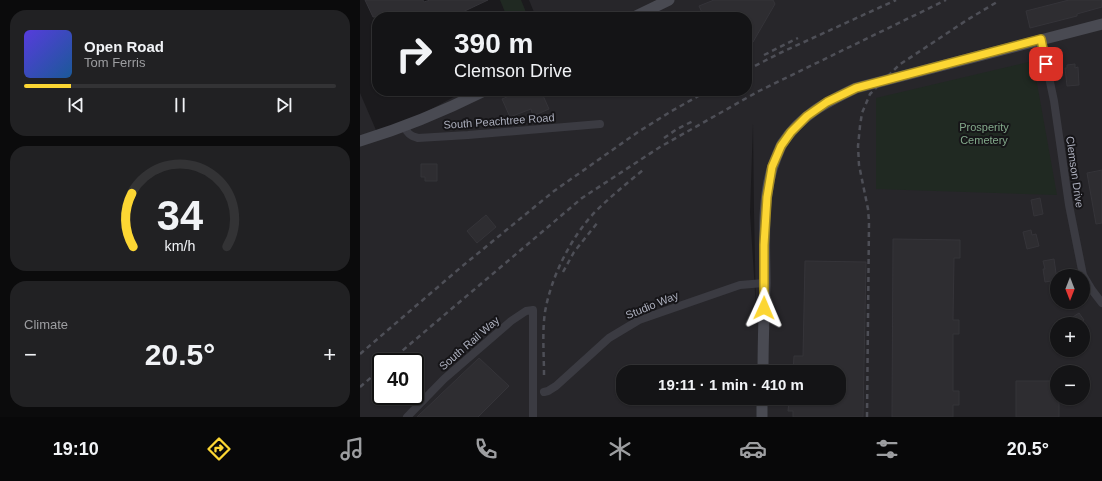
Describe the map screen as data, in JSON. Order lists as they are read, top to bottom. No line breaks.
{"streets":{"street":["South Peachtree Road","Clemson Drive","Studio Way","South Rail Way"]},"parks":["Prosperity Cemetery"],"north":"bottom","page":{"turn":["390 m","Clemson Drive"],"song":["Open Road","Tom Ferris"],"map_buttons":["+","−"],"tile":"Climate","heat":["−","20.5°","+"],"limit":"40","trip":"19:11 · 1 min · 410 m","tabs":["19:10","20.5°"],"gauge":["34","km/h"]}}
